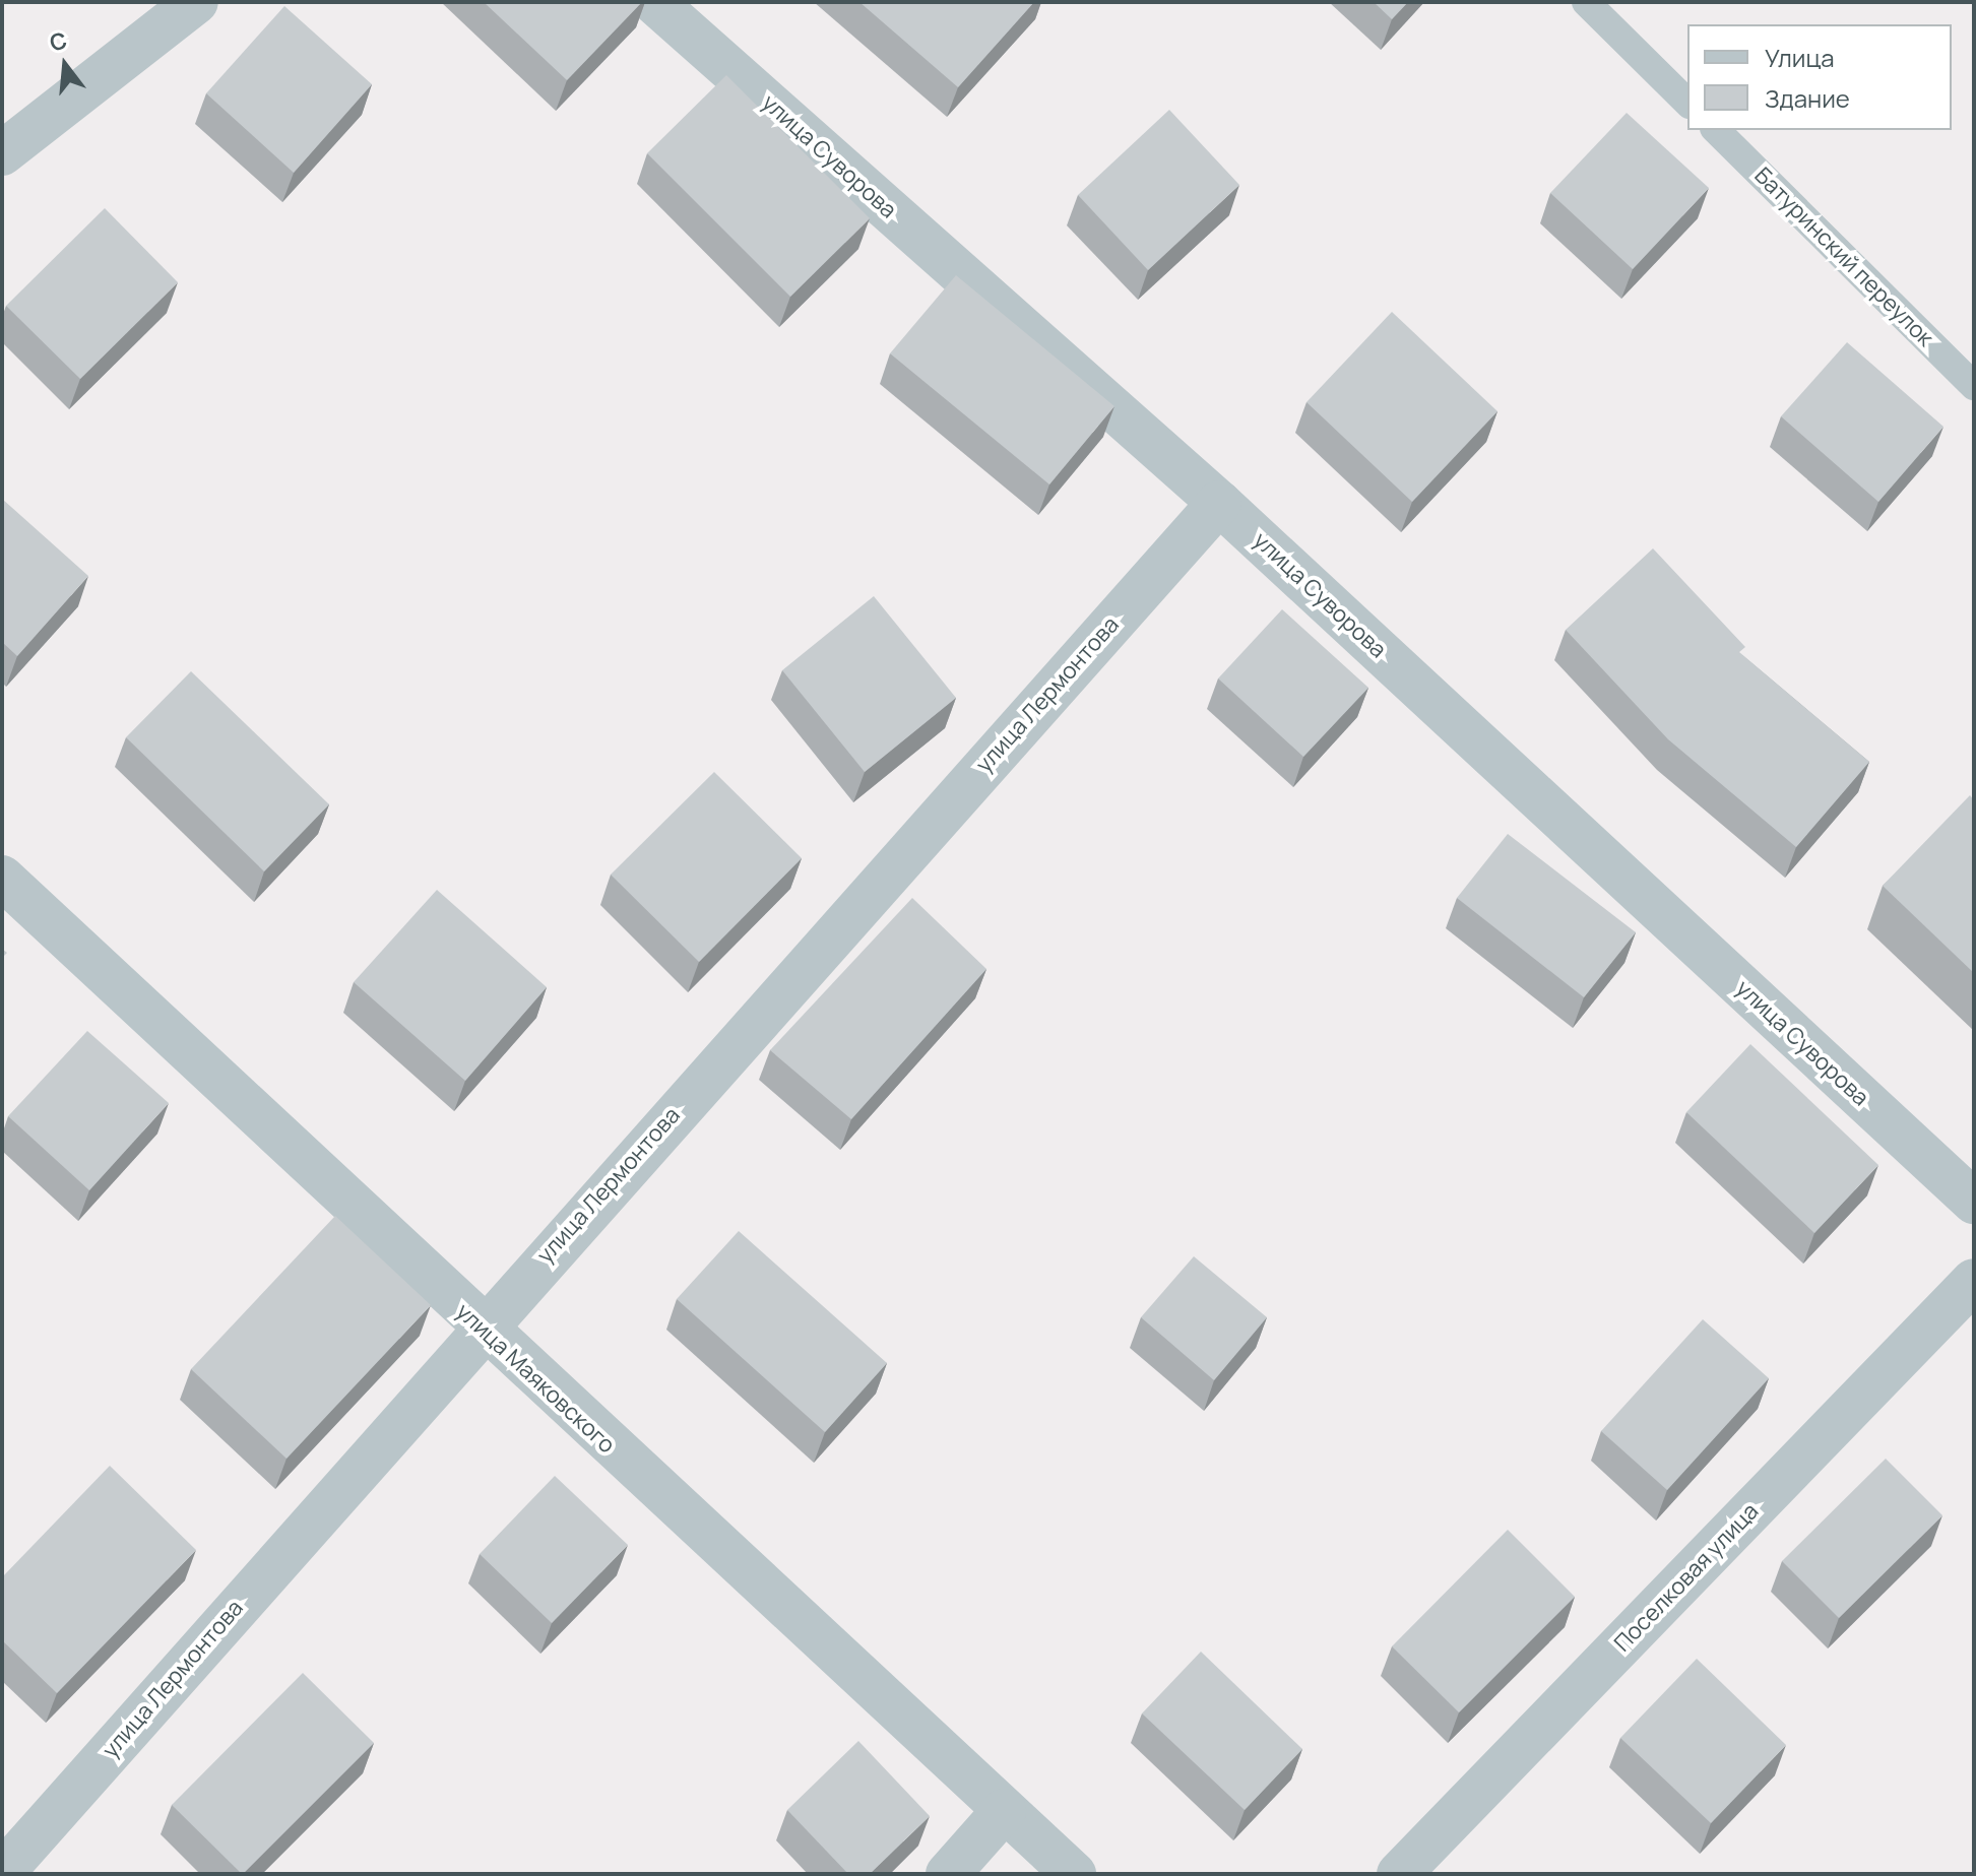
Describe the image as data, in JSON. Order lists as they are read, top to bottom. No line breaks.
{"streets":{"street":["улица Суворова","улица Лермонтова","улица Маяковского","Поселковая улица"],"lane":["Батуринский переулок"]},"crossings":[["улица Суворова","улица Лермонтова"],["улица Лермонтова","улица Маяковского"]],"legend":["Улица","Здание"],"north":"top"}
